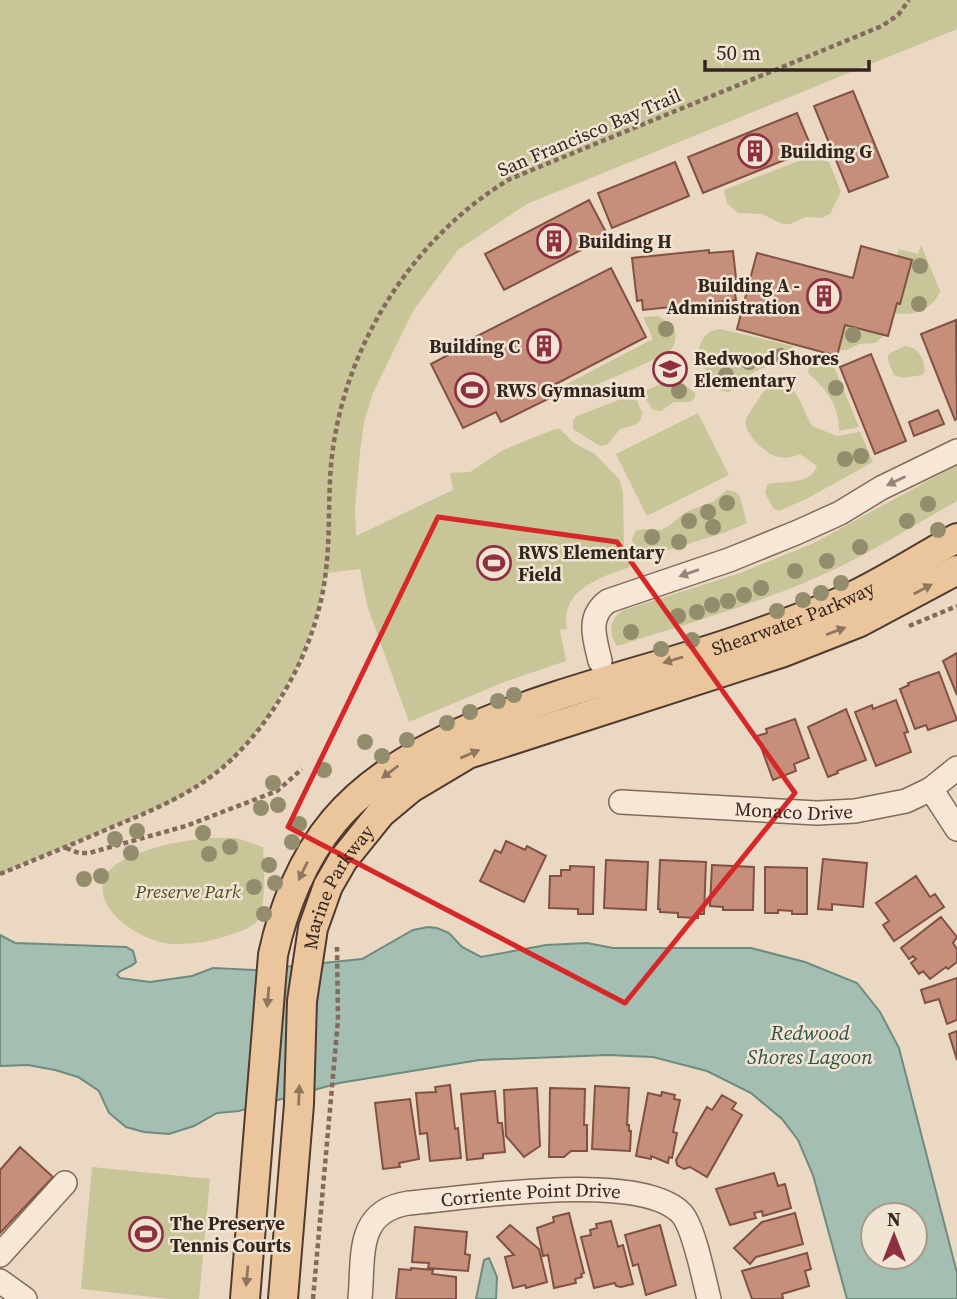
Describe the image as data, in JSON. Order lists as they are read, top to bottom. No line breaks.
{"streets":{"main road":["Shearwater Parkway","Marine Parkway"],"street":["Monaco Drive","Corriente Point Drive"],"path":["San Francisco Bay Trail"]},"crossings":[["Shearwater Parkway","Marine Parkway"]],"water":["Redwood Shores Lagoon"],"parks":["Preserve Park"],"places":{"building":["Building G","Building H","Building A - Administration","Building C"],"school or university":["Redwood Shores Elementary"],"sports":["RWS Gymnasium","RWS Elementary Field","The Preserve Tennis Courts"]},"scale_bar":"50 m","north":"top"}
